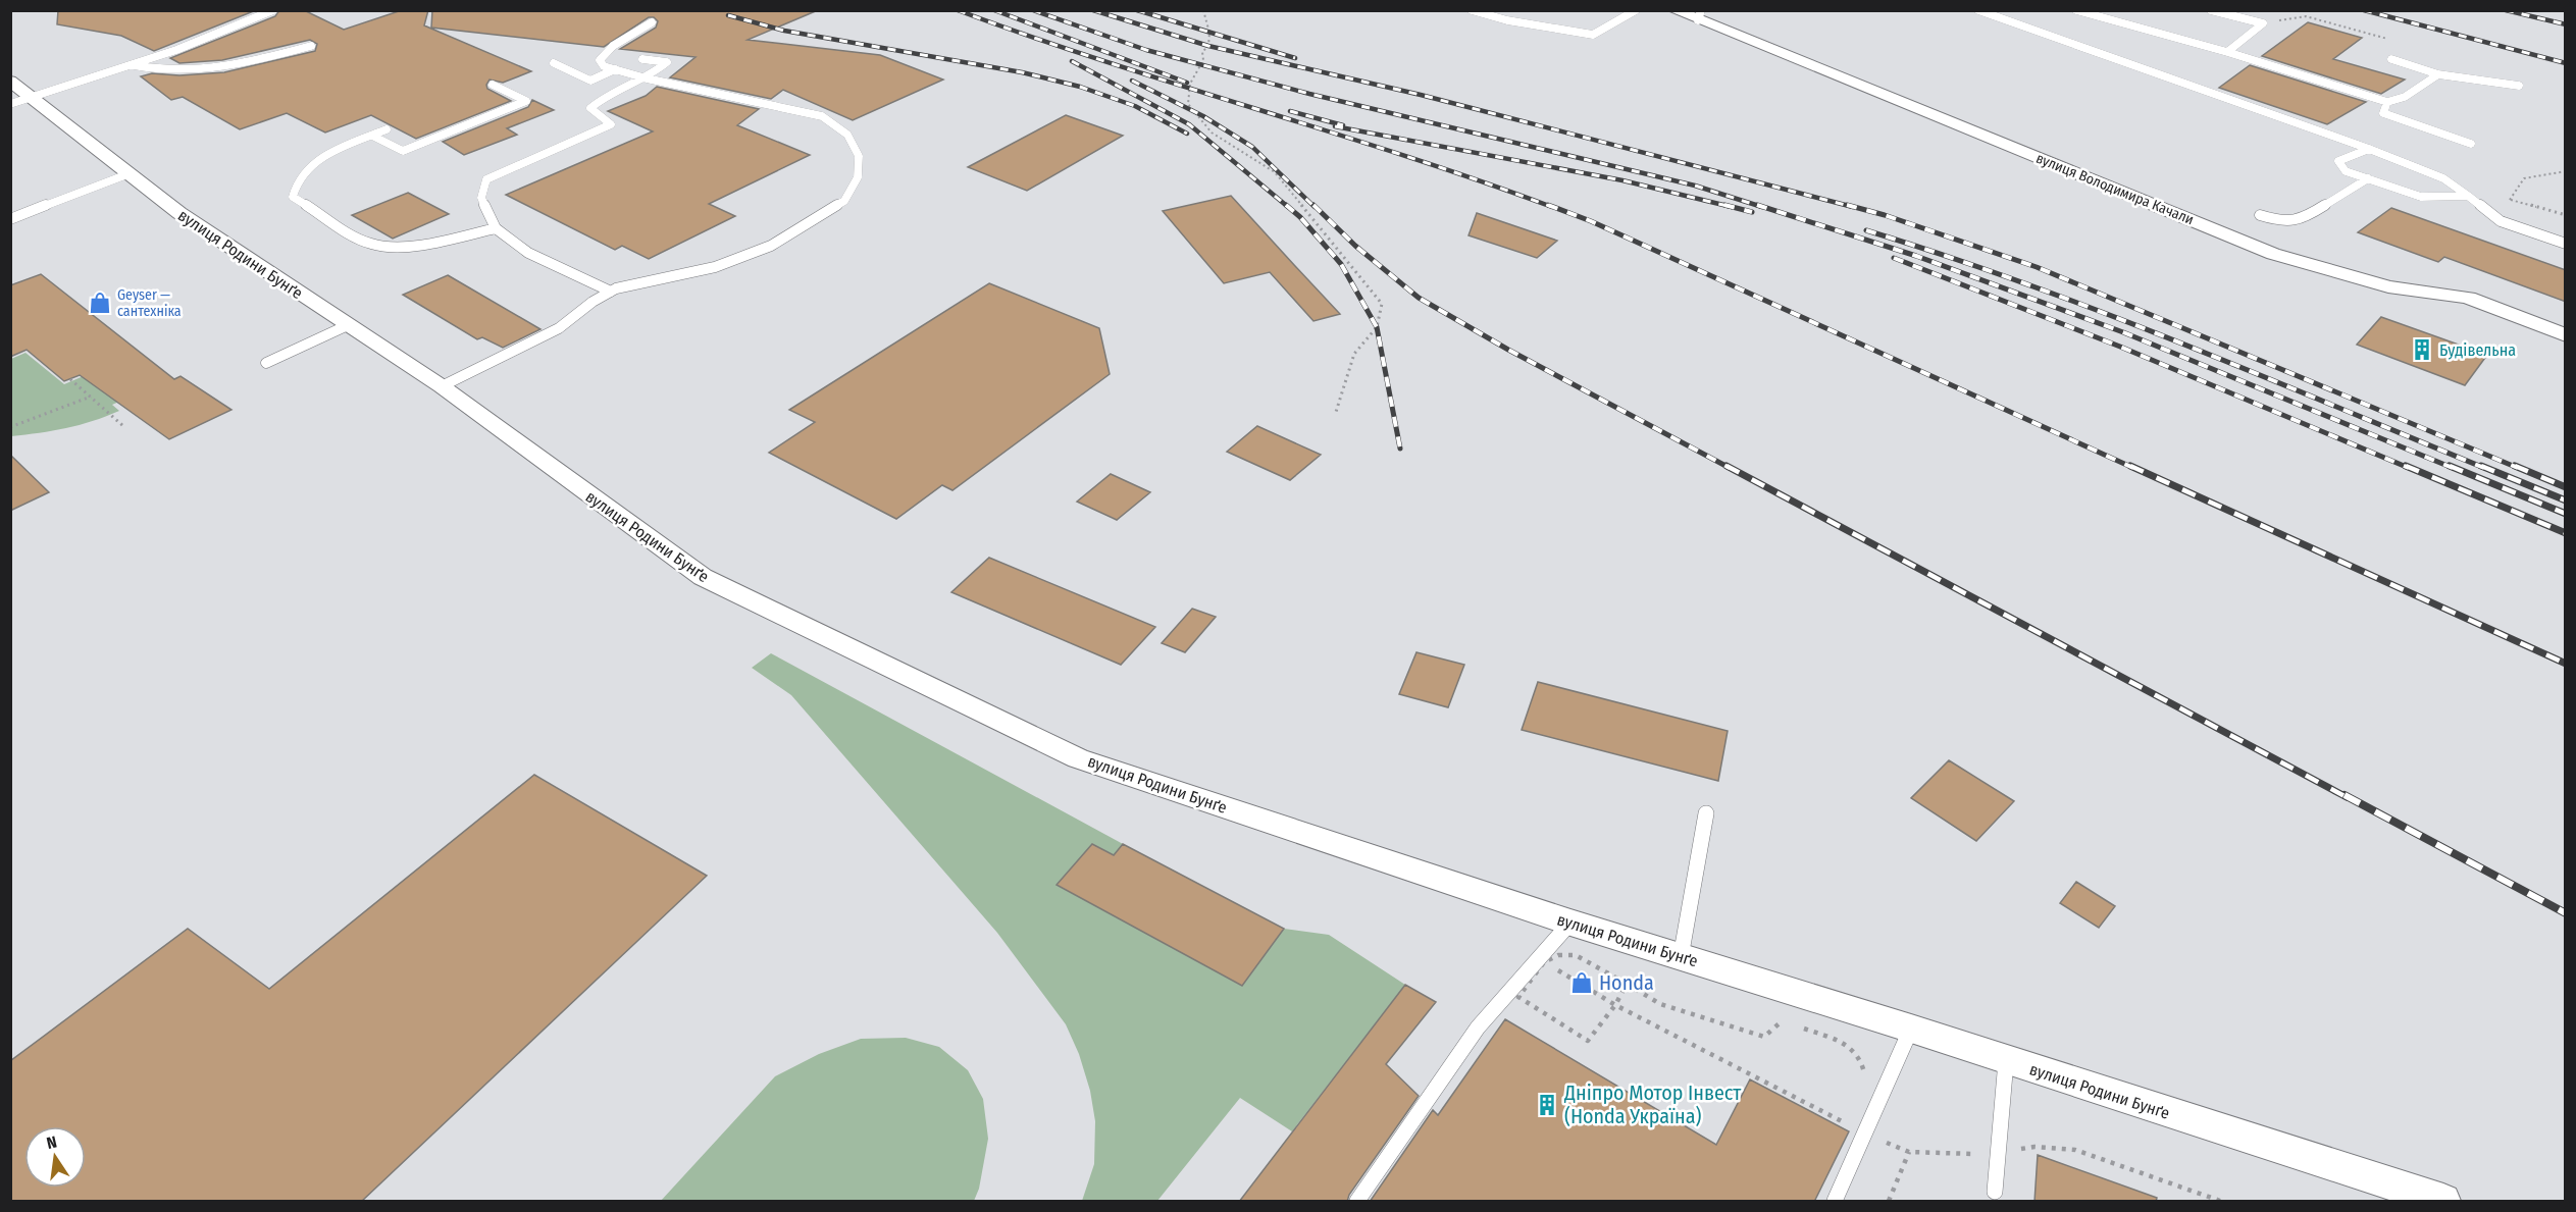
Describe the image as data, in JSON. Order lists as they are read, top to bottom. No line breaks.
{"streets":{"street":["вулиця Володимира Качали","вулиця Родини Бунґе"]},"places":{"shop":["Geyser — сантехніка","Honda"],"building":["Будівельна","Дніпро Мотор Інвест (Honda Україна)"]},"north":"top"}
